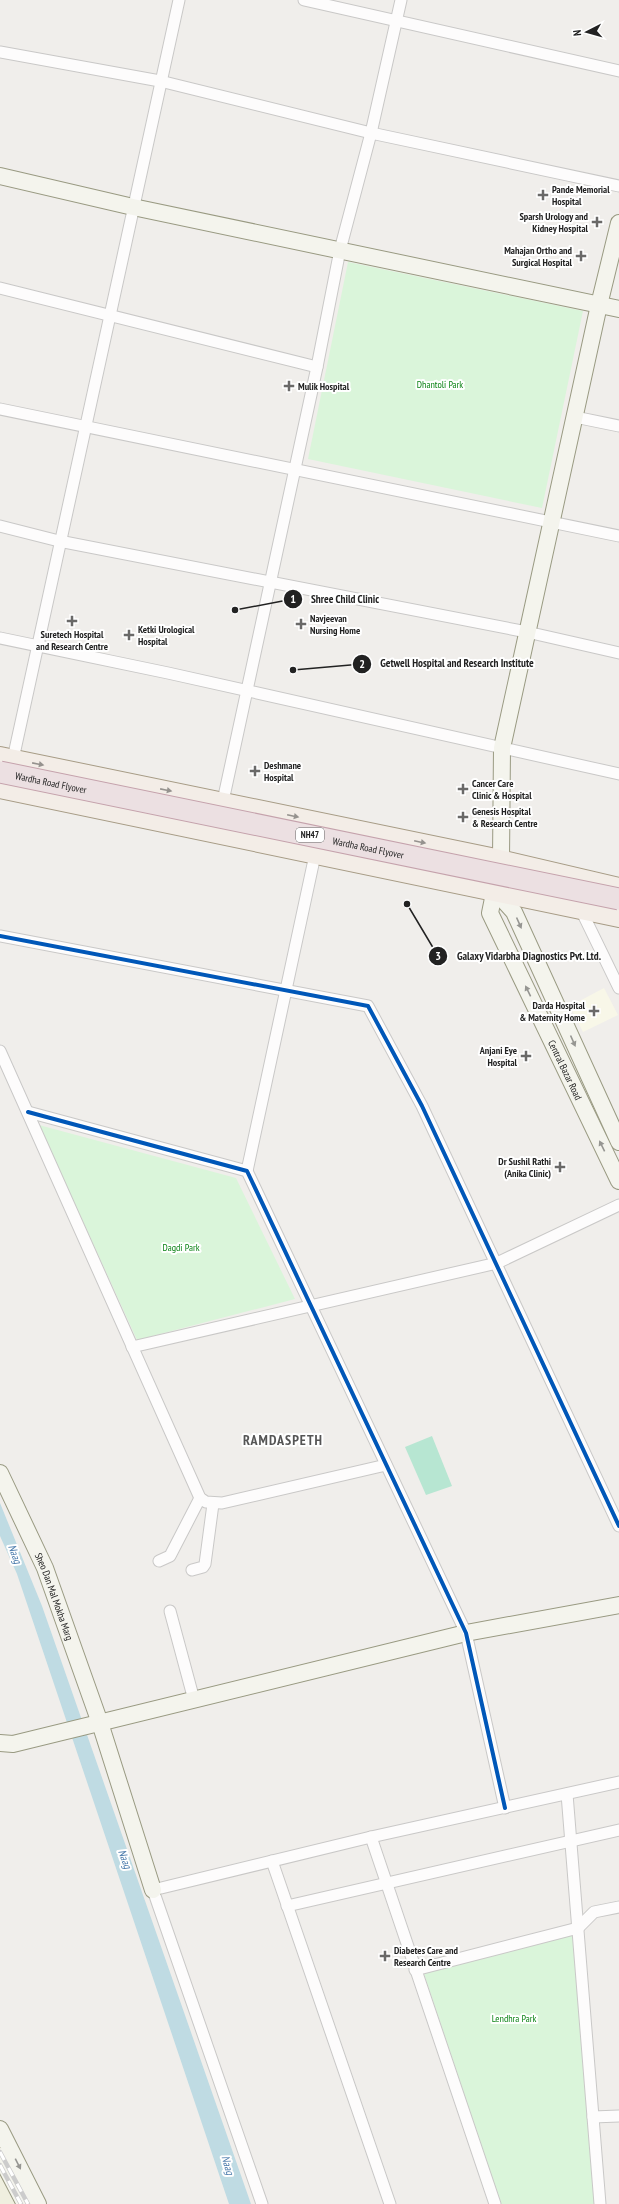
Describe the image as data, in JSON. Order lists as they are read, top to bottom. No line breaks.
{"streets":{"highway":["Wardha Road Flyover","NH47"],"street":["Central Bazar Road","Sheo Dan Mal Mokha Marg"]},"districts":["RAMDASPETH"],"water":["Naag"],"parks":["Dhantoli Park","Dagdi Park","Lendhra Park"],"places":{"health":["Pande Memorial Hospital","Sparsh Urology and Kidney Hospital","Mahajan Ortho and Surgical Hospital","Mulik Hospital","Suretech Hospital and Research Centre","Navjeevan Nursing Home","Ketki Urological Hospital","Deshmane Hospital","Cancer Care Clinic & Hospital","Genesis Hospital & Research Centre","Darda Hospital & Maternity Home","Anjani Eye Hospital","Dr Sushil Rathi (Anika Clinic)","Diabetes Care and Research Centre"],"other":["Shree Child Clinic","Getwell Hospital and Research Institute","Galaxy Vidarbha Diagnostics Pvt. Ltd."]},"north":"left"}
